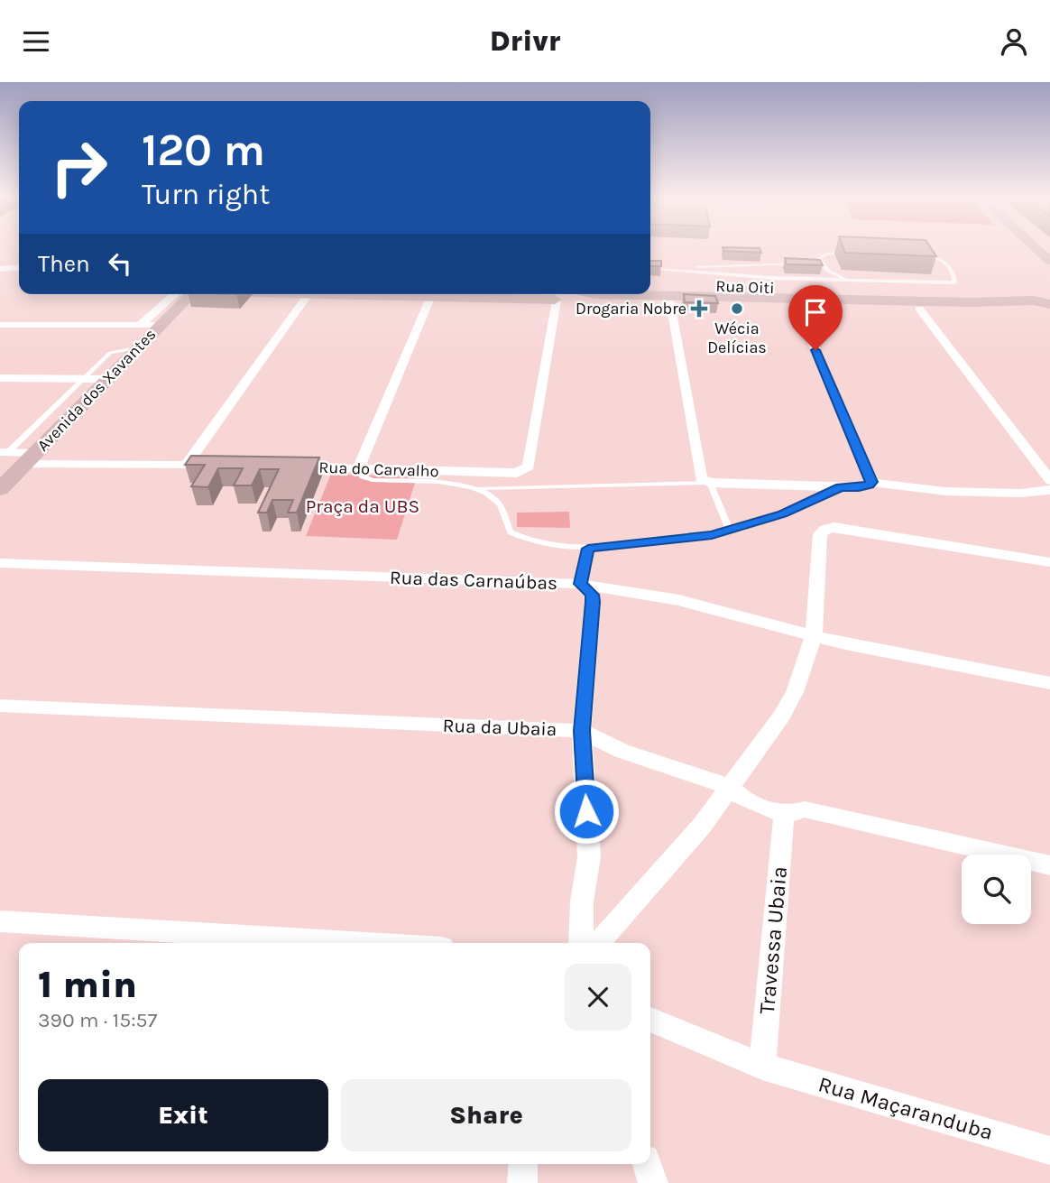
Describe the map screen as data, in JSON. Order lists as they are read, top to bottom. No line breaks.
{"streets":{"main road":["Rua Oiti","Avenida dos Xavantes"],"street":["Rua do Carvalho","Rua das Carnaúbas","Rua da Ubaia","Travessa Ubaia","Rua Maçaranduba"]},"crossings":[["Rua da Ubaia","Travessa Ubaia"],["Travessa Ubaia","Rua Maçaranduba"]],"parks":["Praça da UBS"],"places":{"health":["Drogaria Nobre"],"other":["Wécia Delícias"]},"page":{"header":"Drivr","turn":["120 m","Turn right"],"then":"Then","heading":["1 min","390 m · 15:57"],"buttons":["Exit","Share"]}}
